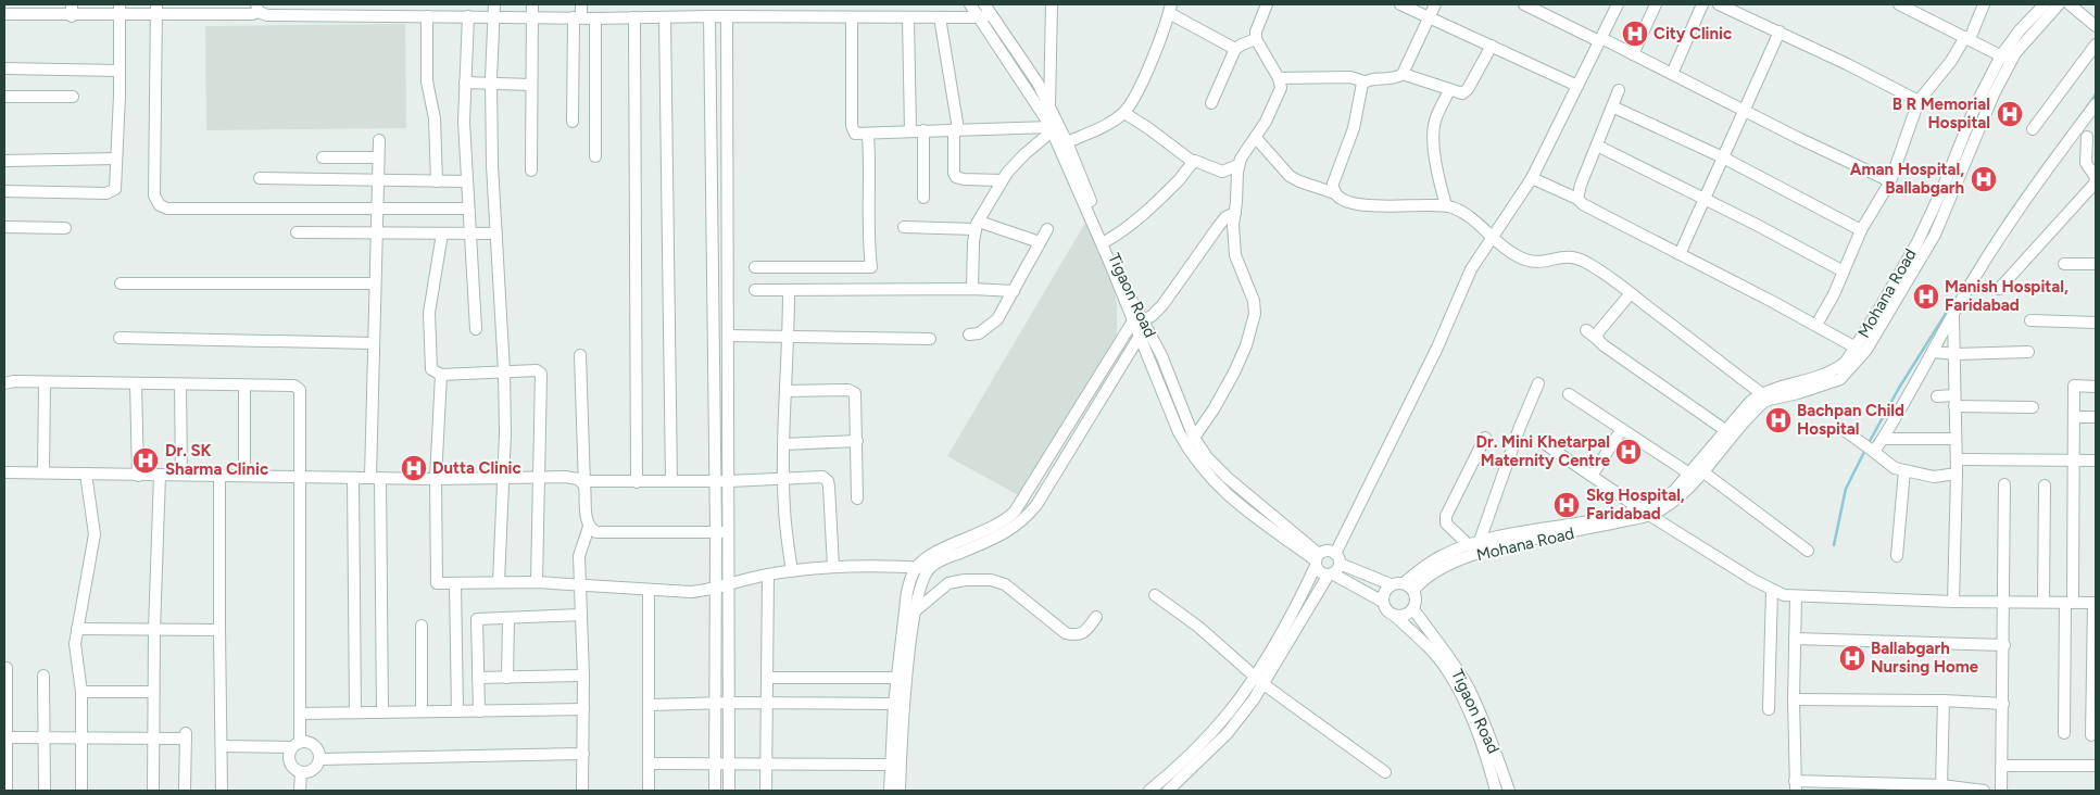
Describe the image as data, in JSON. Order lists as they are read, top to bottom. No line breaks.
{"streets":{"street":["Mohana Road","Tigaon Road"]},"crossings":[["Mohana Road","Tigaon Road"]],"places":{"hospital":["City Clinic","B R Memorial Hospital","Aman Hospital, Ballabgarh","Manish Hospital, Faridabad","Bachpan Child Hospital","Dr. Mini Khetarpal Maternity Centre","Dr. SK Sharma Clinic","Dutta Clinic","Skg Hospital, Faridabad","Ballabgarh Nursing Home"]}}
